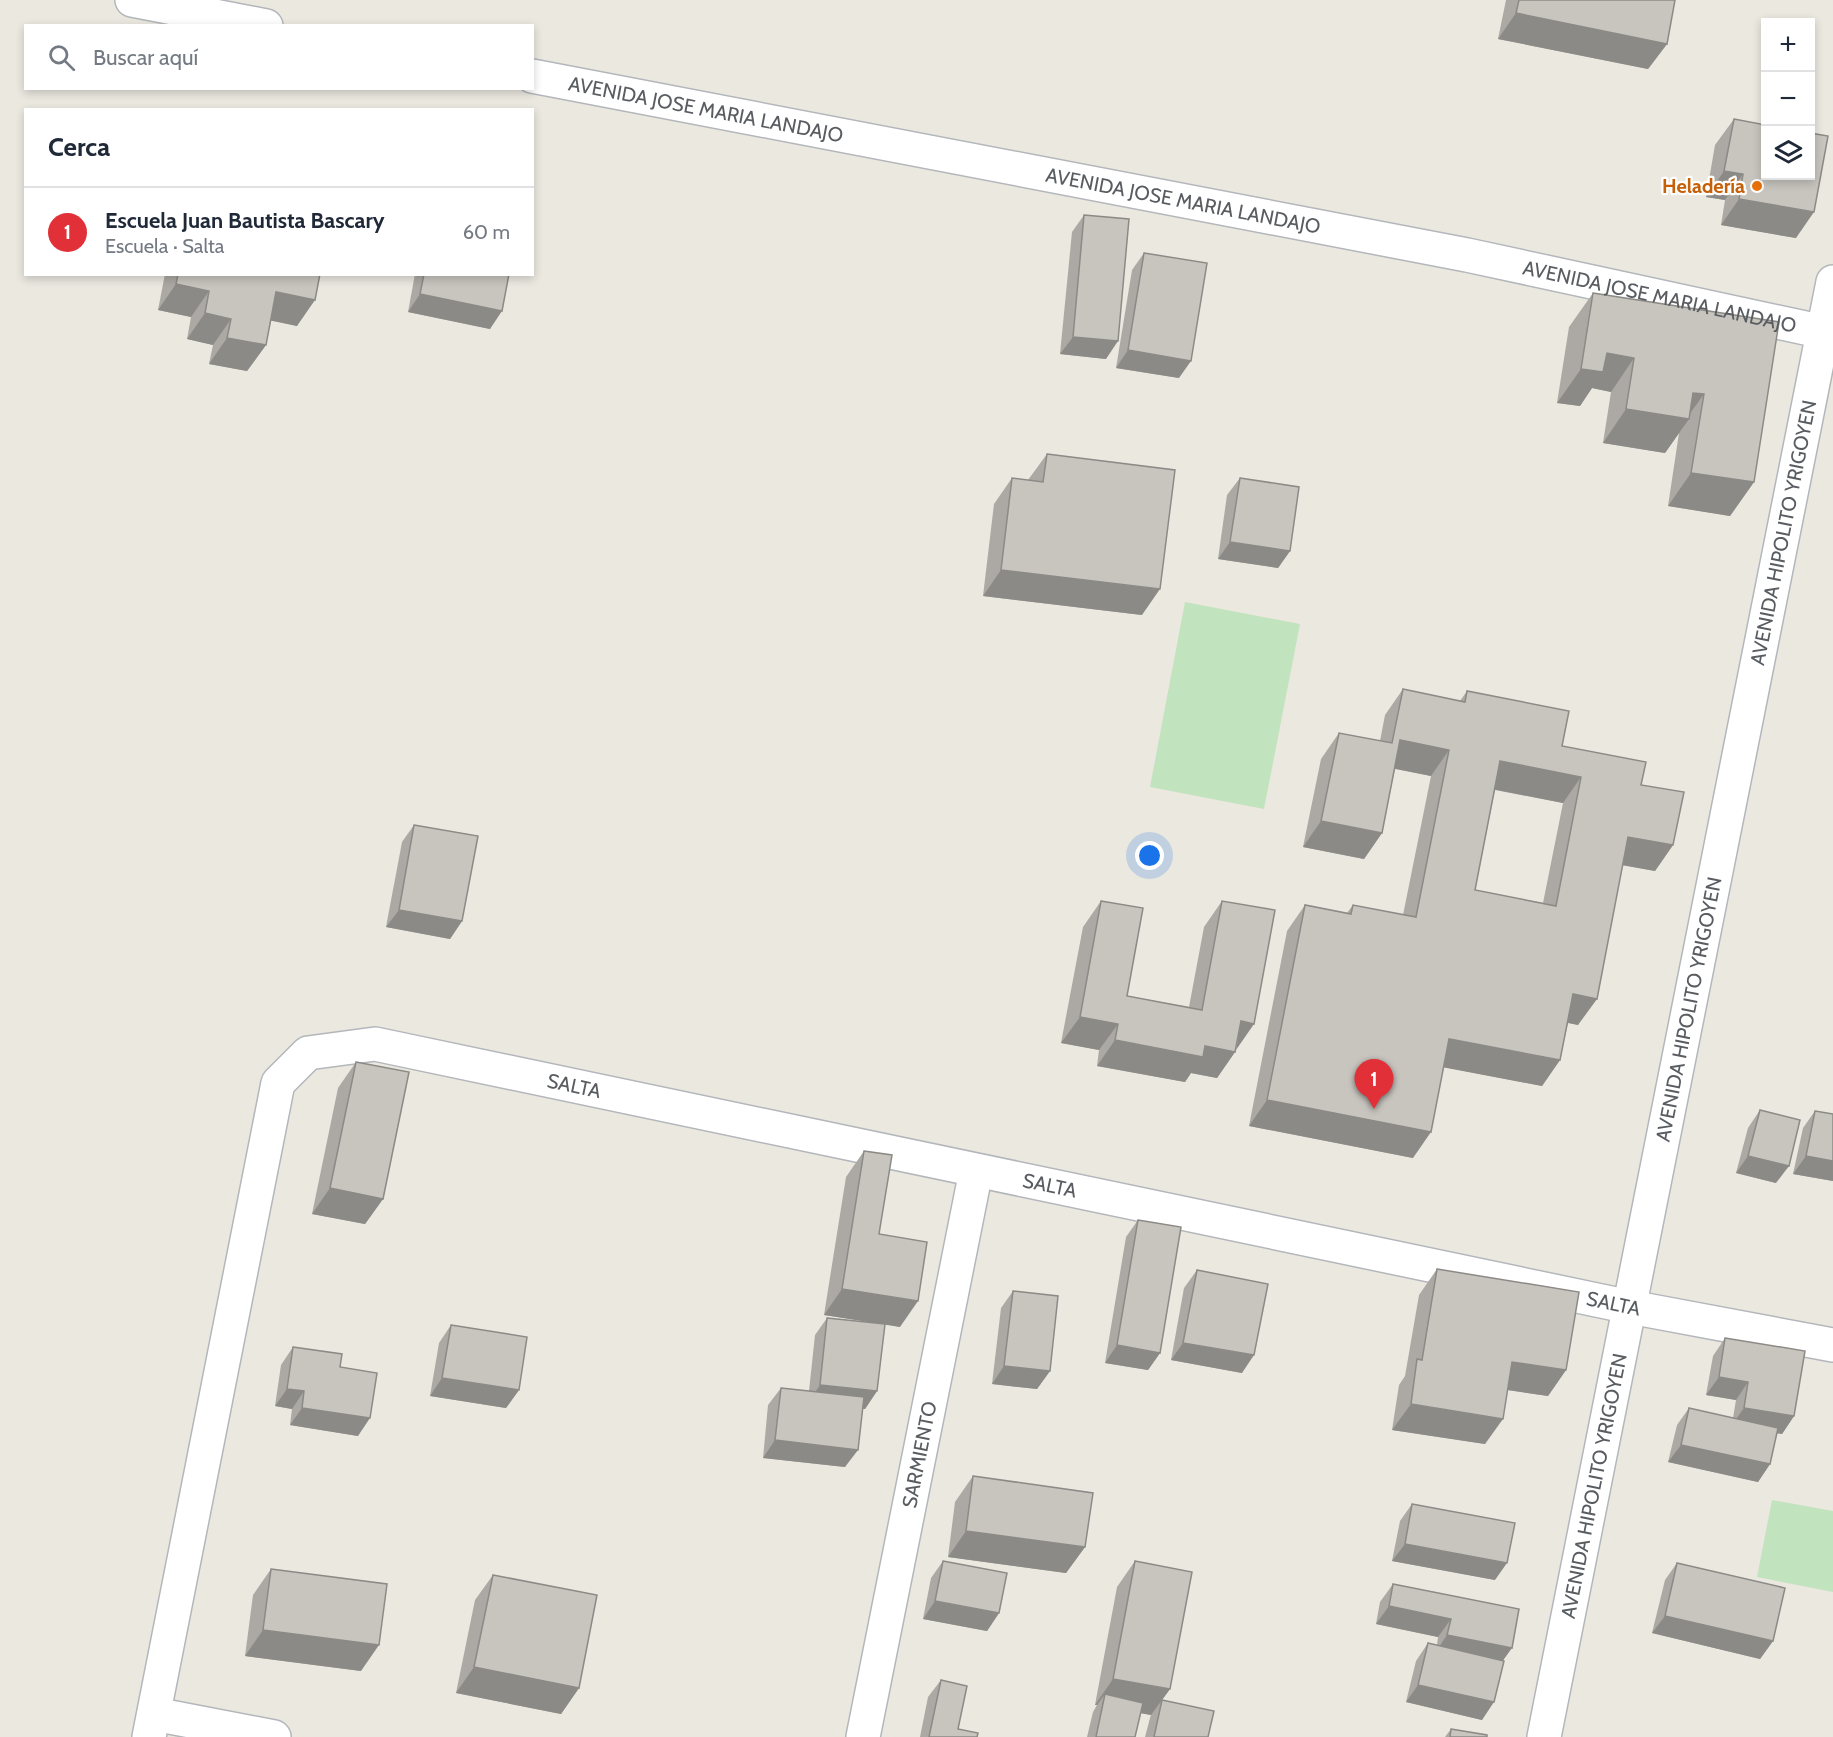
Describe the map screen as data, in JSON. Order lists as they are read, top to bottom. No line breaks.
{"streets":{"street":["AVENIDA JOSE MARIA LANDAJO","AVENIDA HIPOLITO YRIGOYEN","SALTA","SARMIENTO"]},"crossings":[["AVENIDA JOSE MARIA LANDAJO","AVENIDA HIPOLITO YRIGOYEN"],["AVENIDA HIPOLITO YRIGOYEN","SALTA"],["SALTA","SARMIENTO"]],"places":["Heladería"],"page":{"map_buttons":["+","−"],"search":"Buscar aquí","heading":"Cerca","list":[{"mark":"1","name":"Escuela Juan Bautista Bascary","note":"Escuela · Salta","value":"60 m"}],"pins":"1"}}
